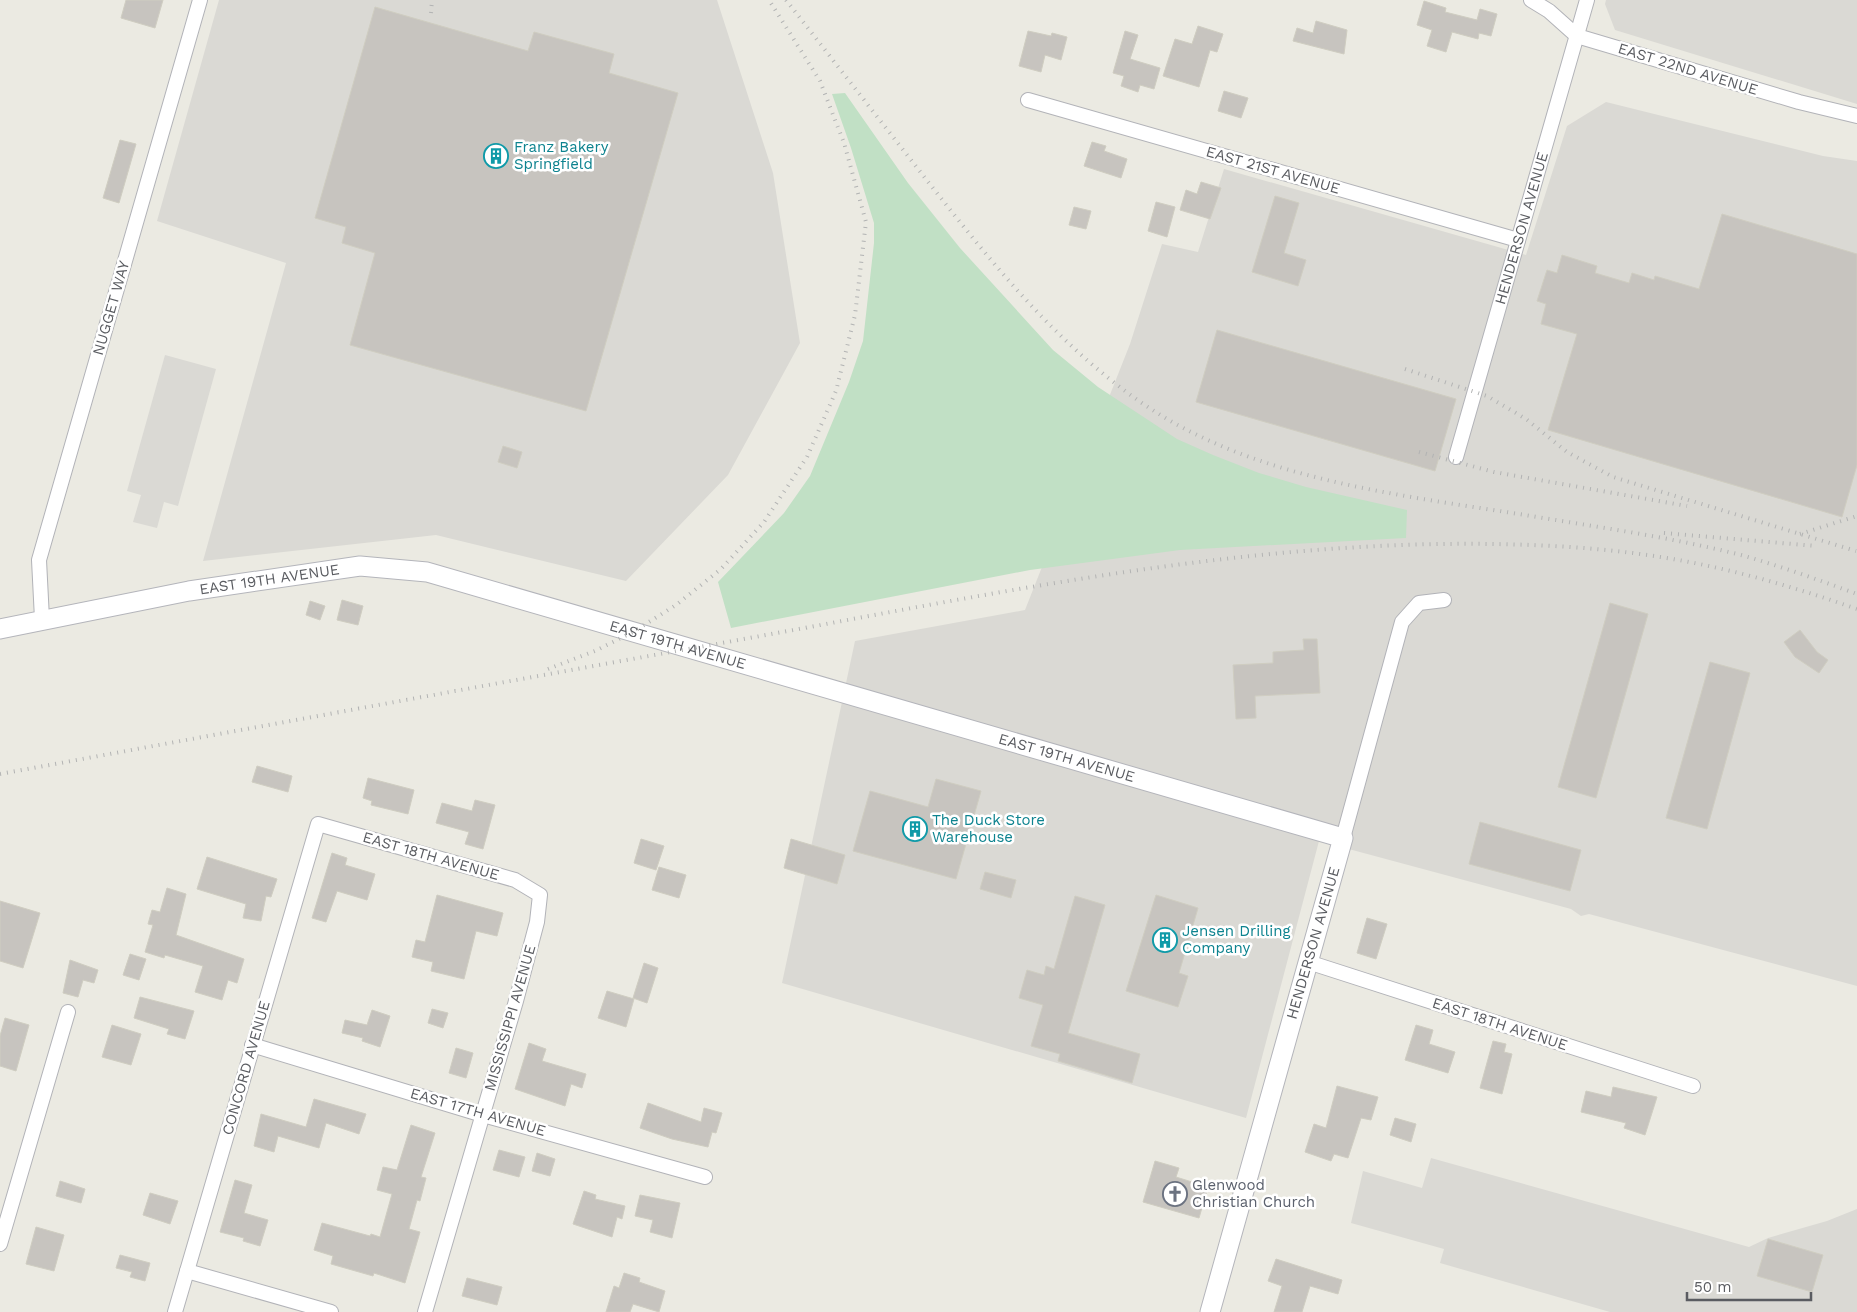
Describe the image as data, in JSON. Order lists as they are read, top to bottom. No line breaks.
{"streets":{"street":["EAST 22ND AVENUE","EAST 21ST AVENUE","HENDERSON AVENUE","NUGGET WAY","EAST 19TH AVENUE","EAST 18TH AVENUE","MISSISSIPPI AVENUE","CONCORD AVENUE","EAST 17TH AVENUE"]},"crossings":[["EAST 22ND AVENUE","HENDERSON AVENUE"],["EAST 21ST AVENUE","HENDERSON AVENUE"],["HENDERSON AVENUE","EAST 19TH AVENUE"],["HENDERSON AVENUE","EAST 18TH AVENUE"],["NUGGET WAY","EAST 19TH AVENUE"],["EAST 18TH AVENUE","MISSISSIPPI AVENUE"],["EAST 18TH AVENUE","CONCORD AVENUE"],["MISSISSIPPI AVENUE","EAST 17TH AVENUE"],["CONCORD AVENUE","EAST 17TH AVENUE"]],"places":{"building":["Franz Bakery Springfield","The Duck Store Warehouse","Jensen Drilling Company"],"church":["Glenwood Christian Church"]},"scale_bar":"50 m"}
